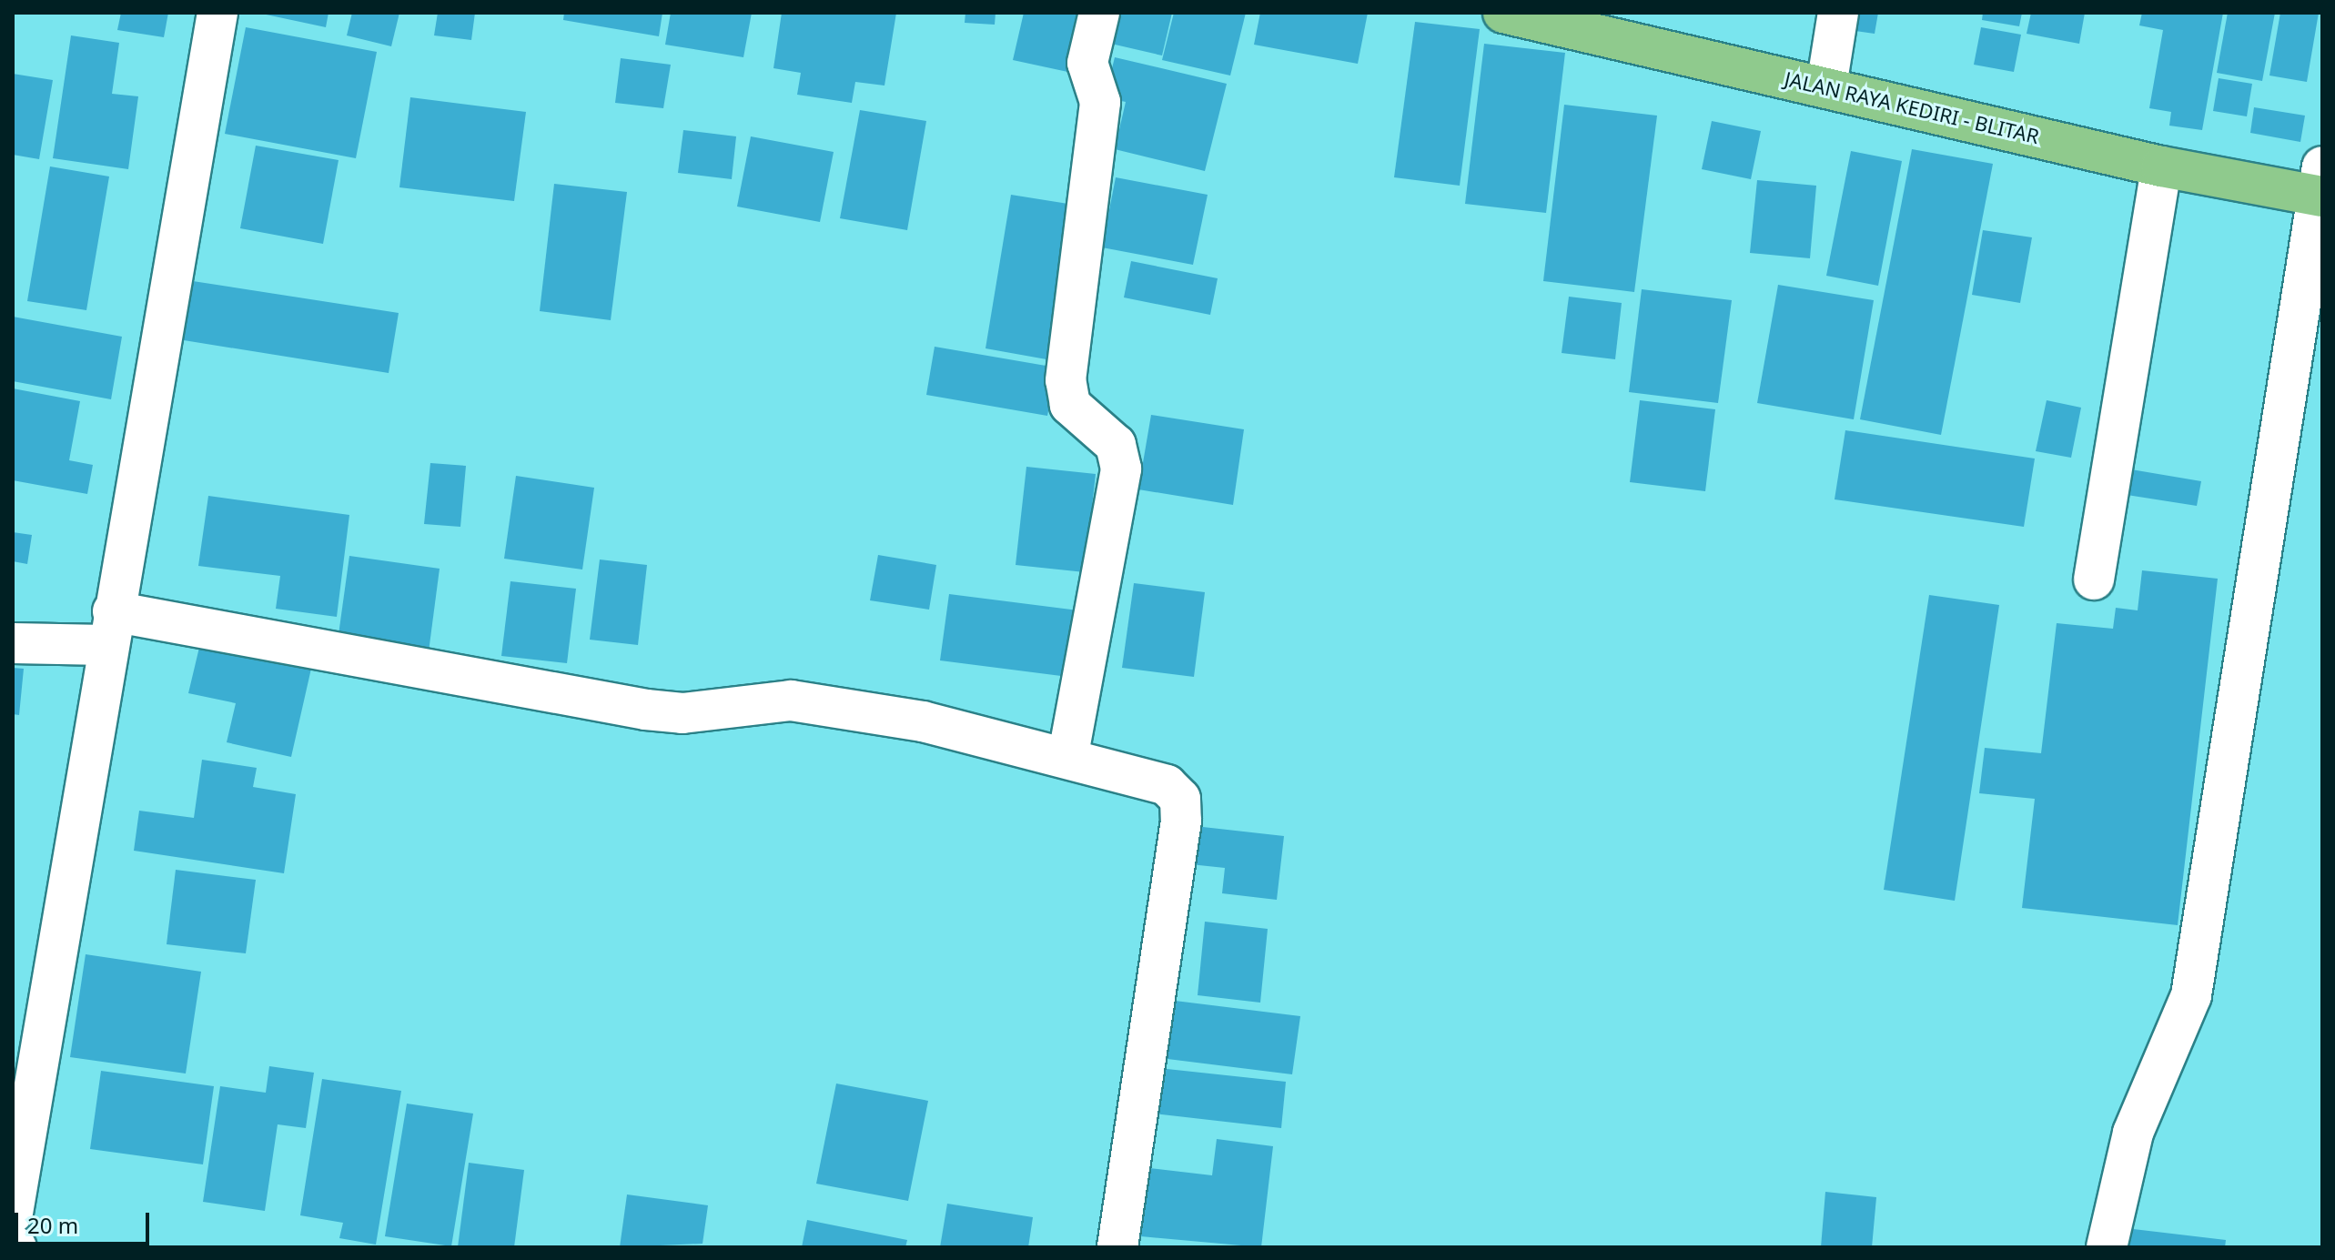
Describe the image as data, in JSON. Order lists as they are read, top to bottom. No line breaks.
{"streets":{"main road":["JALAN RAYA KEDIRI - BLITAR"]},"scale_bar":"20 m"}
